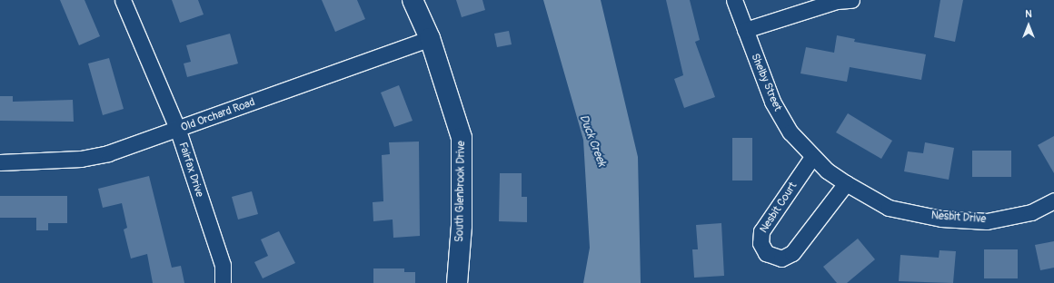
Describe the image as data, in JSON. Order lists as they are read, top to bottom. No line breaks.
{"streets":{"street":["Shelby Street","Old Orchard Road","Fairfax Drive","South Glenbrook Drive","Nesbit Court","Nesbit Drive"]},"crossings":[["Shelby Street","Nesbit Court"],["Shelby Street","Nesbit Drive"],["Old Orchard Road","Fairfax Drive"],["Old Orchard Road","South Glenbrook Drive"],["Nesbit Court","Nesbit Drive"]],"water":["Duck Creek"],"north":"top"}
